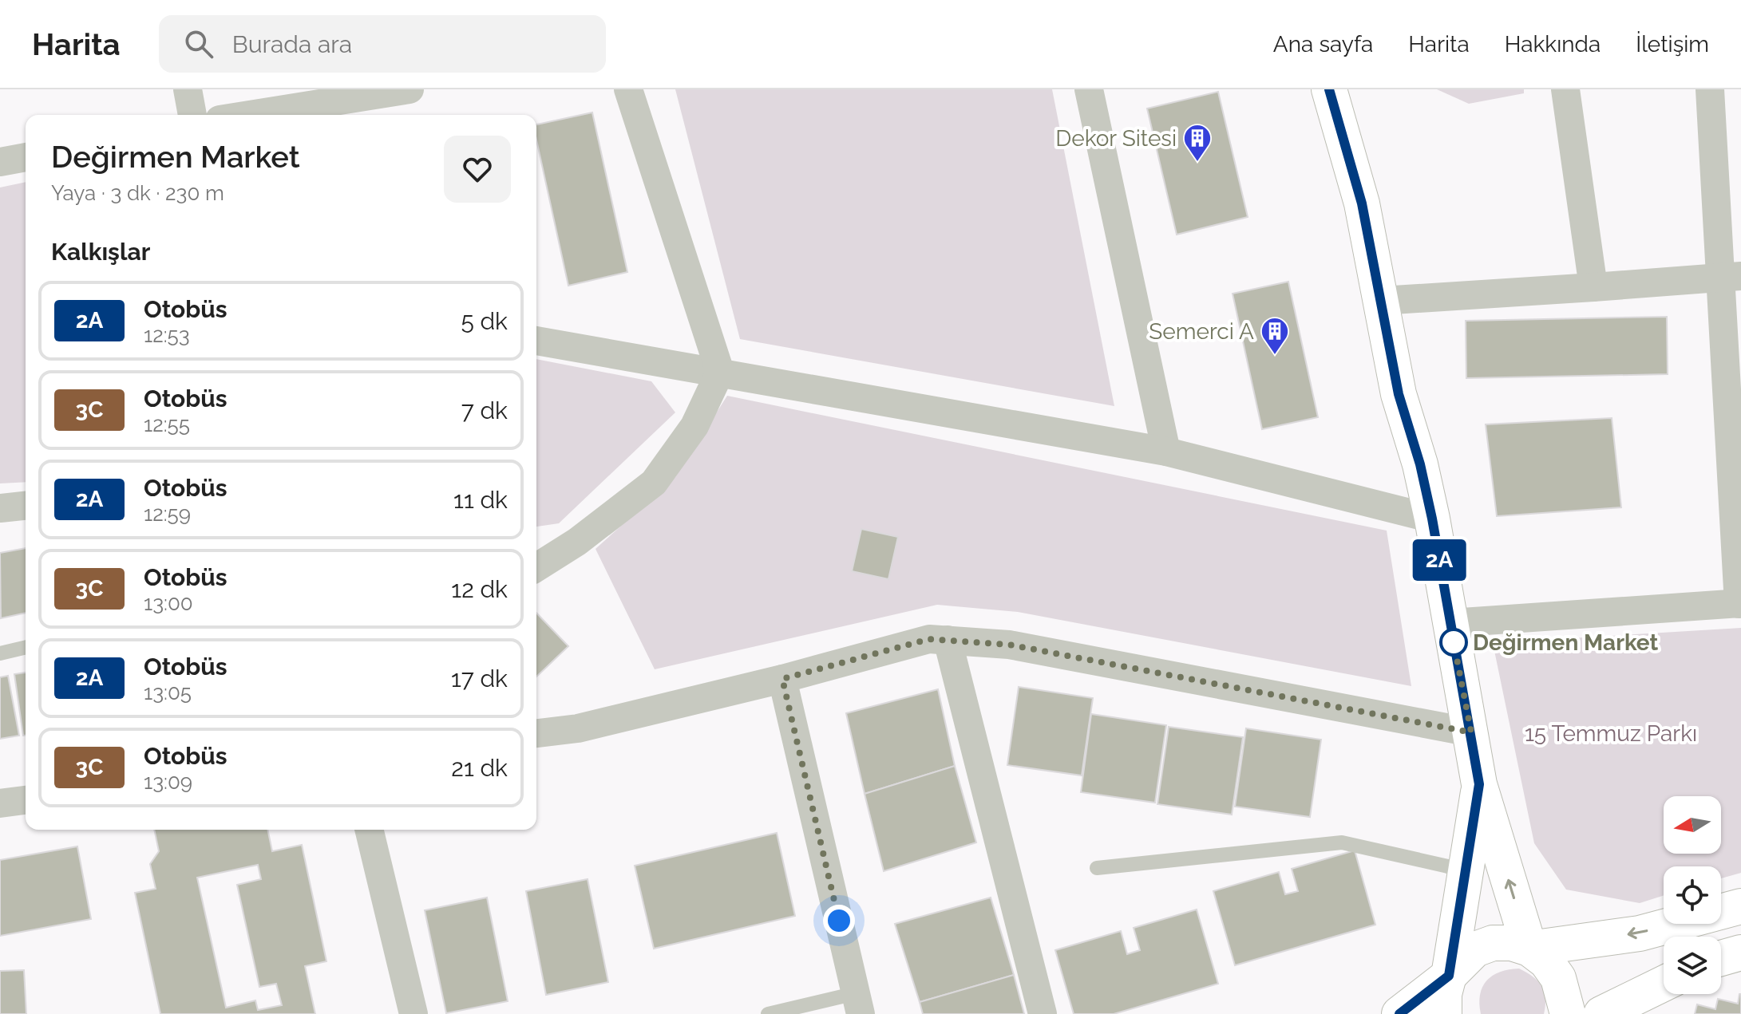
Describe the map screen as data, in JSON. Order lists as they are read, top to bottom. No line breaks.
{"parks":["15 Temmuz Parkı"],"places":{"building":["Dekor Sitesi","Semerci A"],"other":["Değirmen Market"]},"lines":["bus line 2A"],"north":"left","page":{"header":"Harita","search":"Burada ara","nav":["Ana sayfa","Harita","Hakkında","İletişim"],"on_map":"2A","heading":[["Değirmen Market","Yaya · 3 dk · 230 m"],"Kalkışlar"],"list":[{"mark":"2A","name":"Otobüs","note":"12:53","value":"5 dk"},{"mark":"3C","name":"Otobüs","note":"12:55","value":"7 dk"},{"mark":"2A","name":"Otobüs","note":"12:59","value":"11 dk"},{"mark":"3C","name":"Otobüs","note":"13:00","value":"12 dk"},{"mark":"2A","name":"Otobüs","note":"13:05","value":"17 dk"},{"mark":"3C","name":"Otobüs","note":"13:09","value":"21 dk"}]}}
